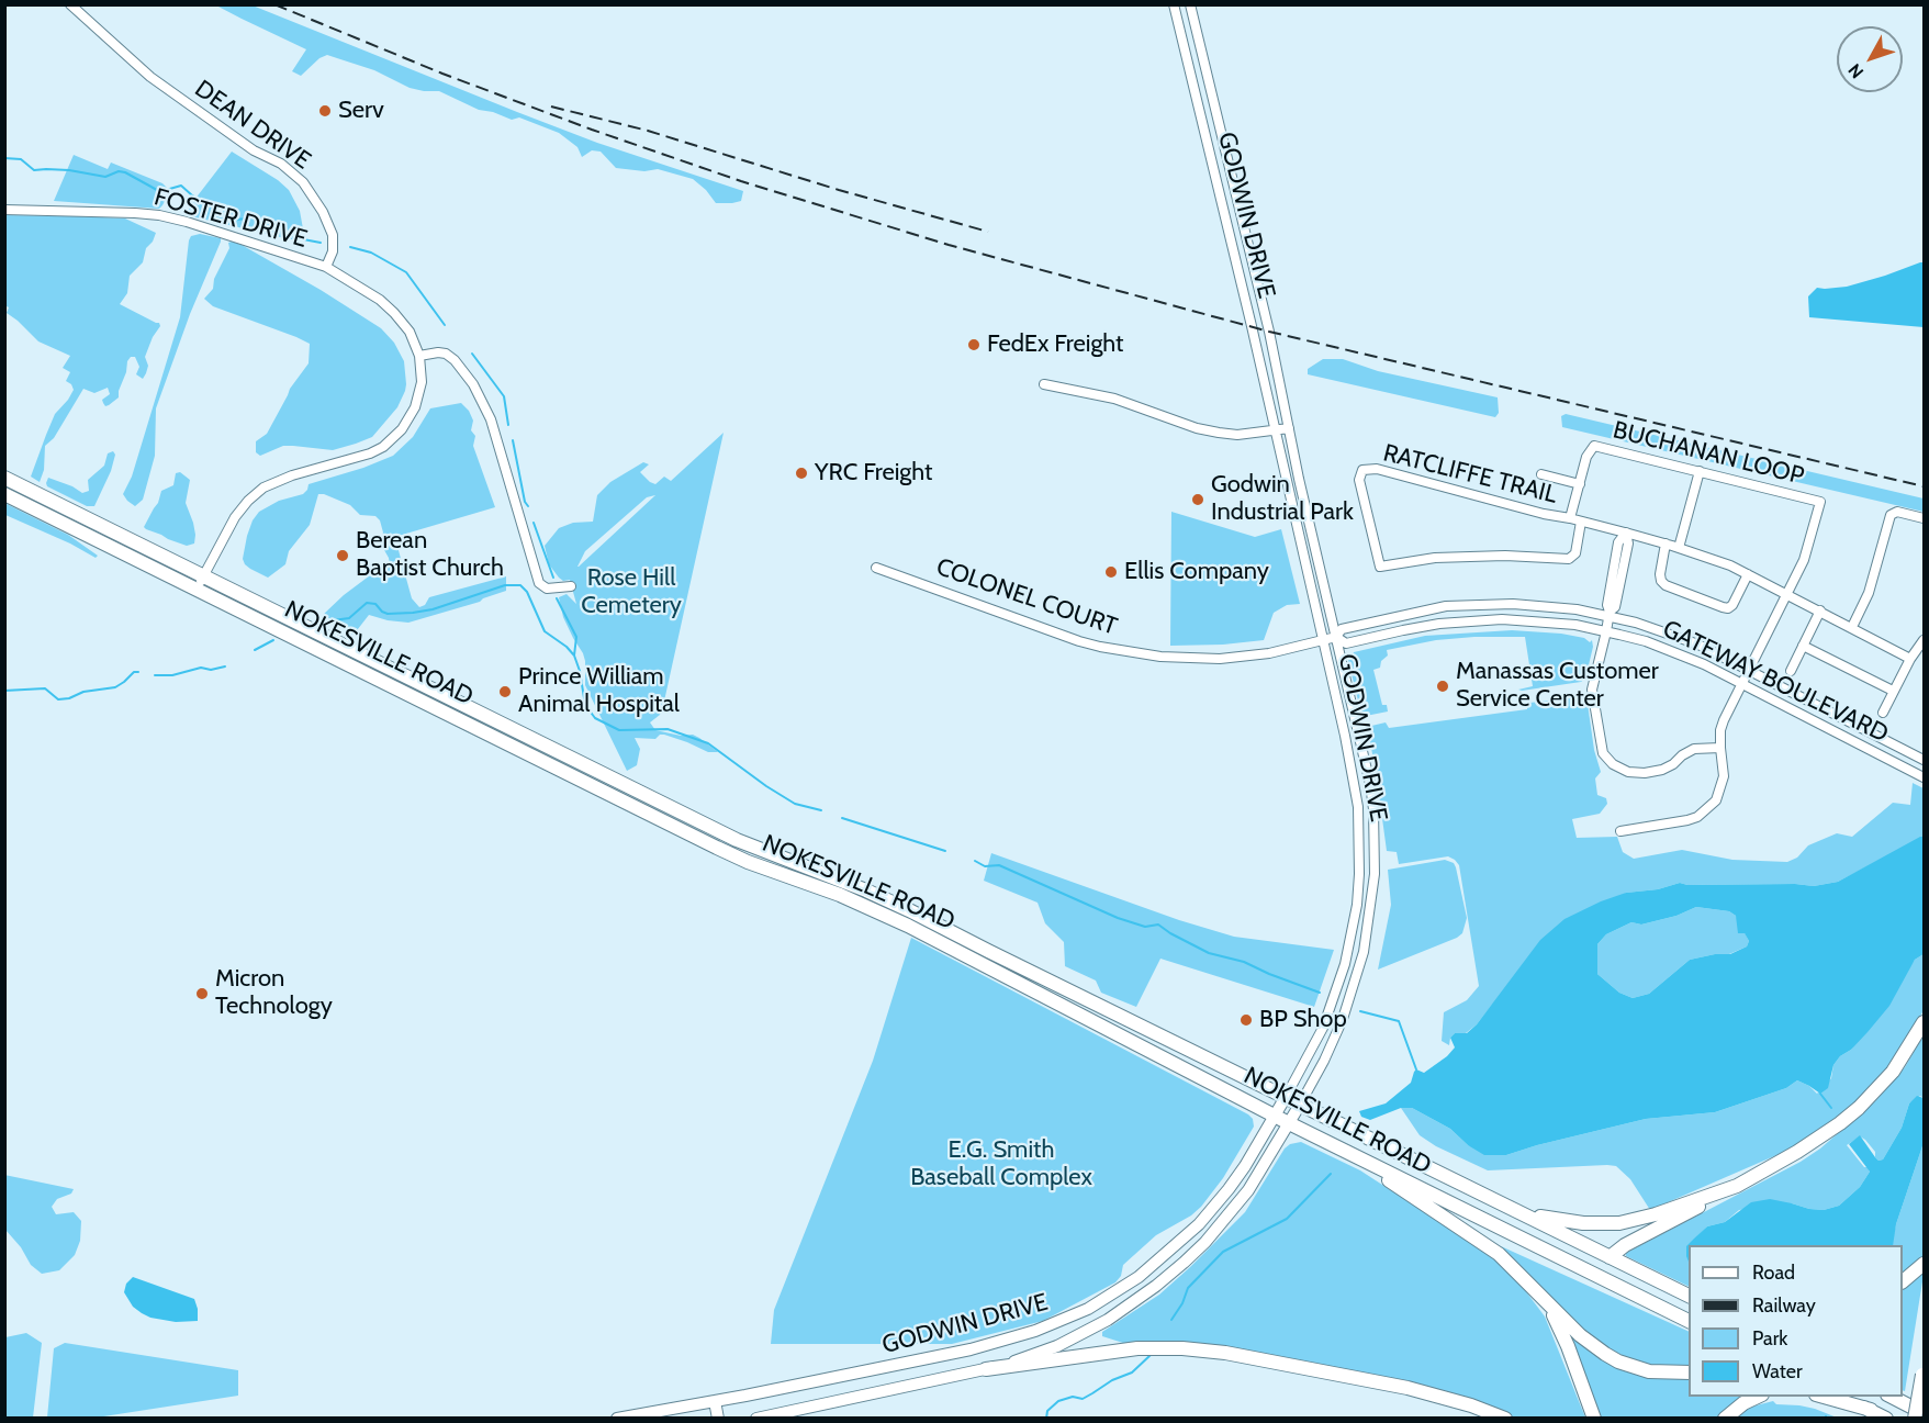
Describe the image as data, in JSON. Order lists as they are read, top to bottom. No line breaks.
{"streets":{"highway":["NOKESVILLE ROAD"],"main road":["GODWIN DRIVE"],"street":["DEAN DRIVE","FOSTER DRIVE","BUCHANAN LOOP","RATCLIFFE TRAIL","COLONEL COURT","GATEWAY BOULEVARD"]},"crossings":[["DEAN DRIVE","FOSTER DRIVE"],["GODWIN DRIVE","COLONEL COURT"],["GODWIN DRIVE","NOKESVILLE ROAD"],["GODWIN DRIVE","GATEWAY BOULEVARD"],["BUCHANAN LOOP","RATCLIFFE TRAIL"],["BUCHANAN LOOP","GATEWAY BOULEVARD"],["COLONEL COURT","GATEWAY BOULEVARD"]],"parks":["Rose Hill Cemetery","E.G. Smith Baseball Complex"],"places":["Serv","FedEx Freight","YRC Freight","Godwin Industrial Park","Berean Baptist Church","Ellis Company","Manassas Customer Service Center","Prince William Animal Hospital","Micron Technology","BP Shop"],"legend":["Road","Railway","Park","Water"],"north":"bottom left"}
